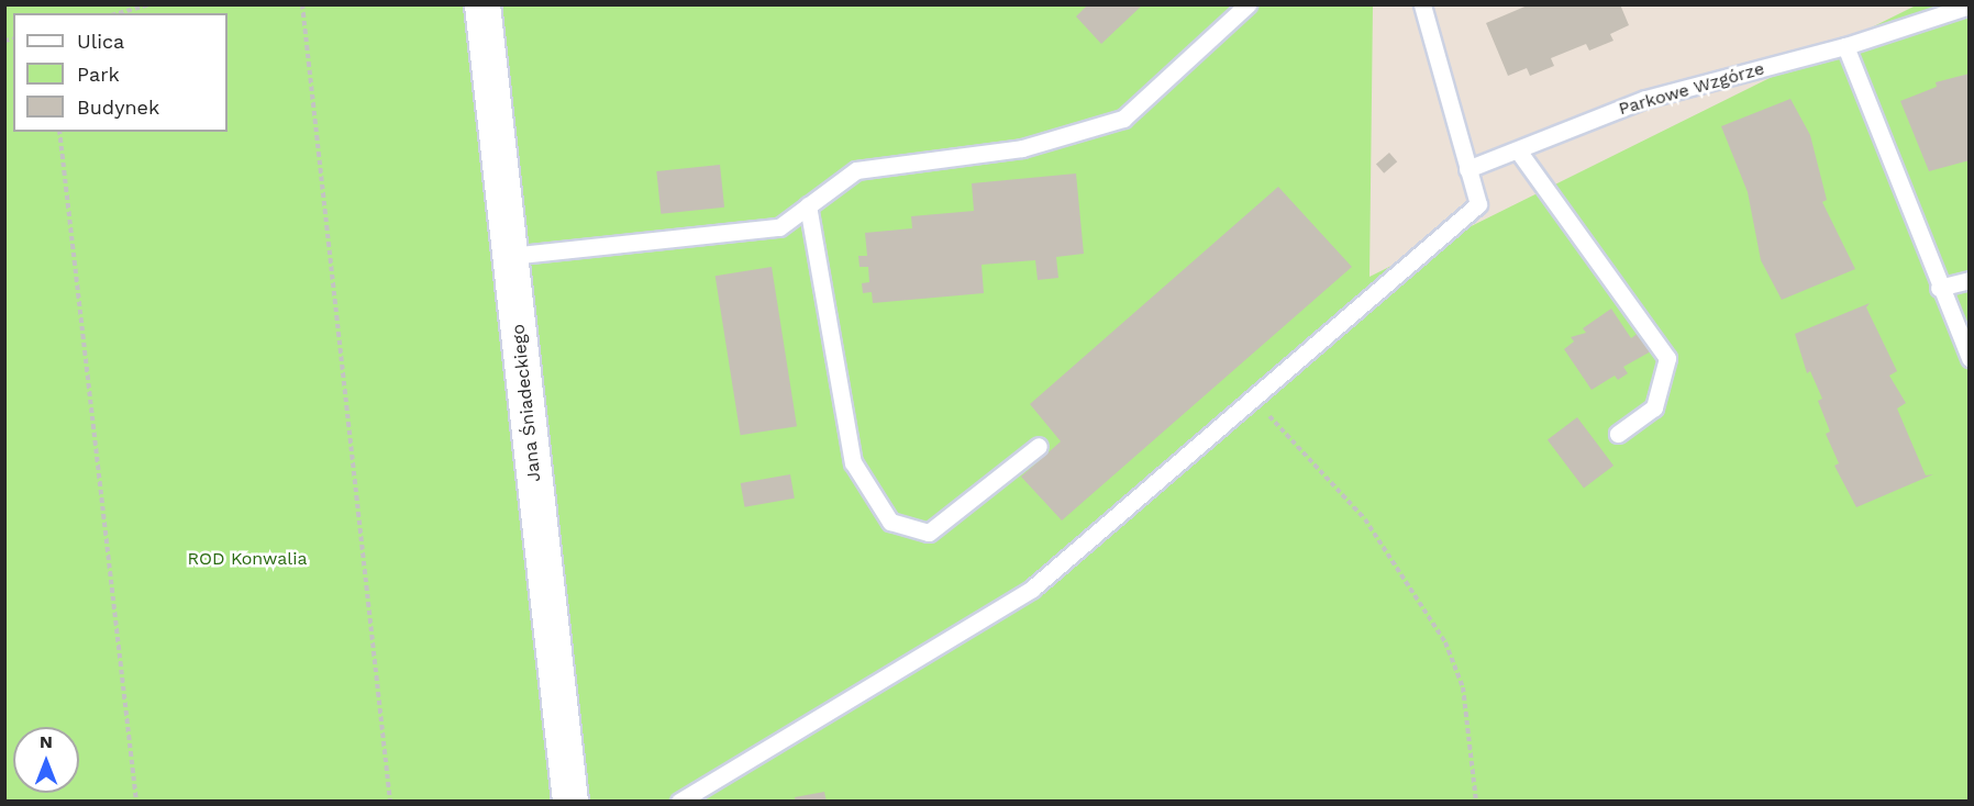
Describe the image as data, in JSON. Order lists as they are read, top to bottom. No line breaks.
{"streets":{"street":["Jana Śniadeckiego"],"lane":["Parkowe Wzgórze"]},"parks":["ROD Konwalia"],"legend":["Ulica","Park","Budynek"],"north":"top"}
